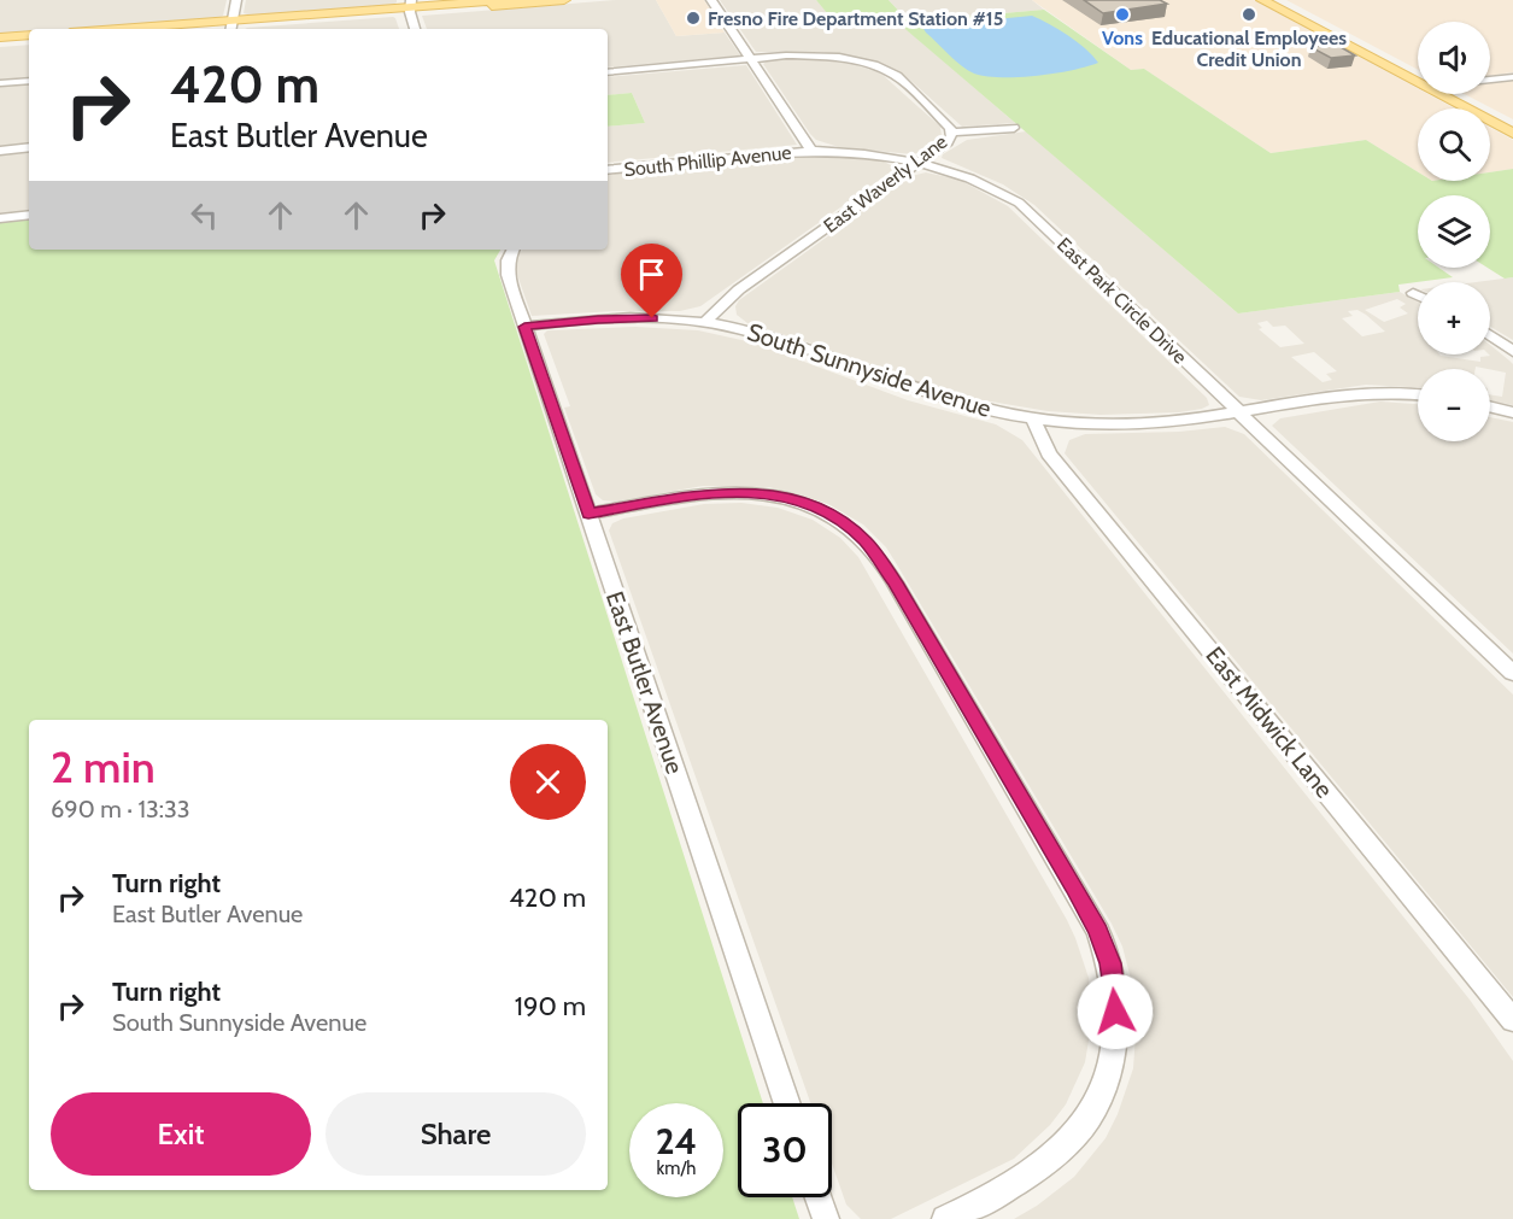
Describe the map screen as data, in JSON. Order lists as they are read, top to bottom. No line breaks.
{"streets":{"street":["South Phillip Avenue","East Waverly Lane","East Park Circle Drive","South Sunnyside Avenue","East Butler Avenue","East Midwick Lane"]},"crossings":[["South Phillip Avenue","East Park Circle Drive"],["East Waverly Lane","East Park Circle Drive"],["East Waverly Lane","South Sunnyside Avenue"],["East Park Circle Drive","South Sunnyside Avenue"],["South Sunnyside Avenue","East Butler Avenue"],["South Sunnyside Avenue","East Midwick Lane"]],"places":["Vons","Educational Employees Credit Union","Fresno Fire Department Station #15"],"page":{"map_buttons":["+","−"],"turn":["420 m","East Butler Avenue"],"heading":["2 min","690 m · 13:33"],"list":[{"name":"Turn right","note":"East Butler Avenue","value":"420 m"},{"name":"Turn right","note":"South Sunnyside Avenue","value":"190 m"}],"buttons":["Exit","Share"],"speed":"24 km/h","limit":"30"}}
